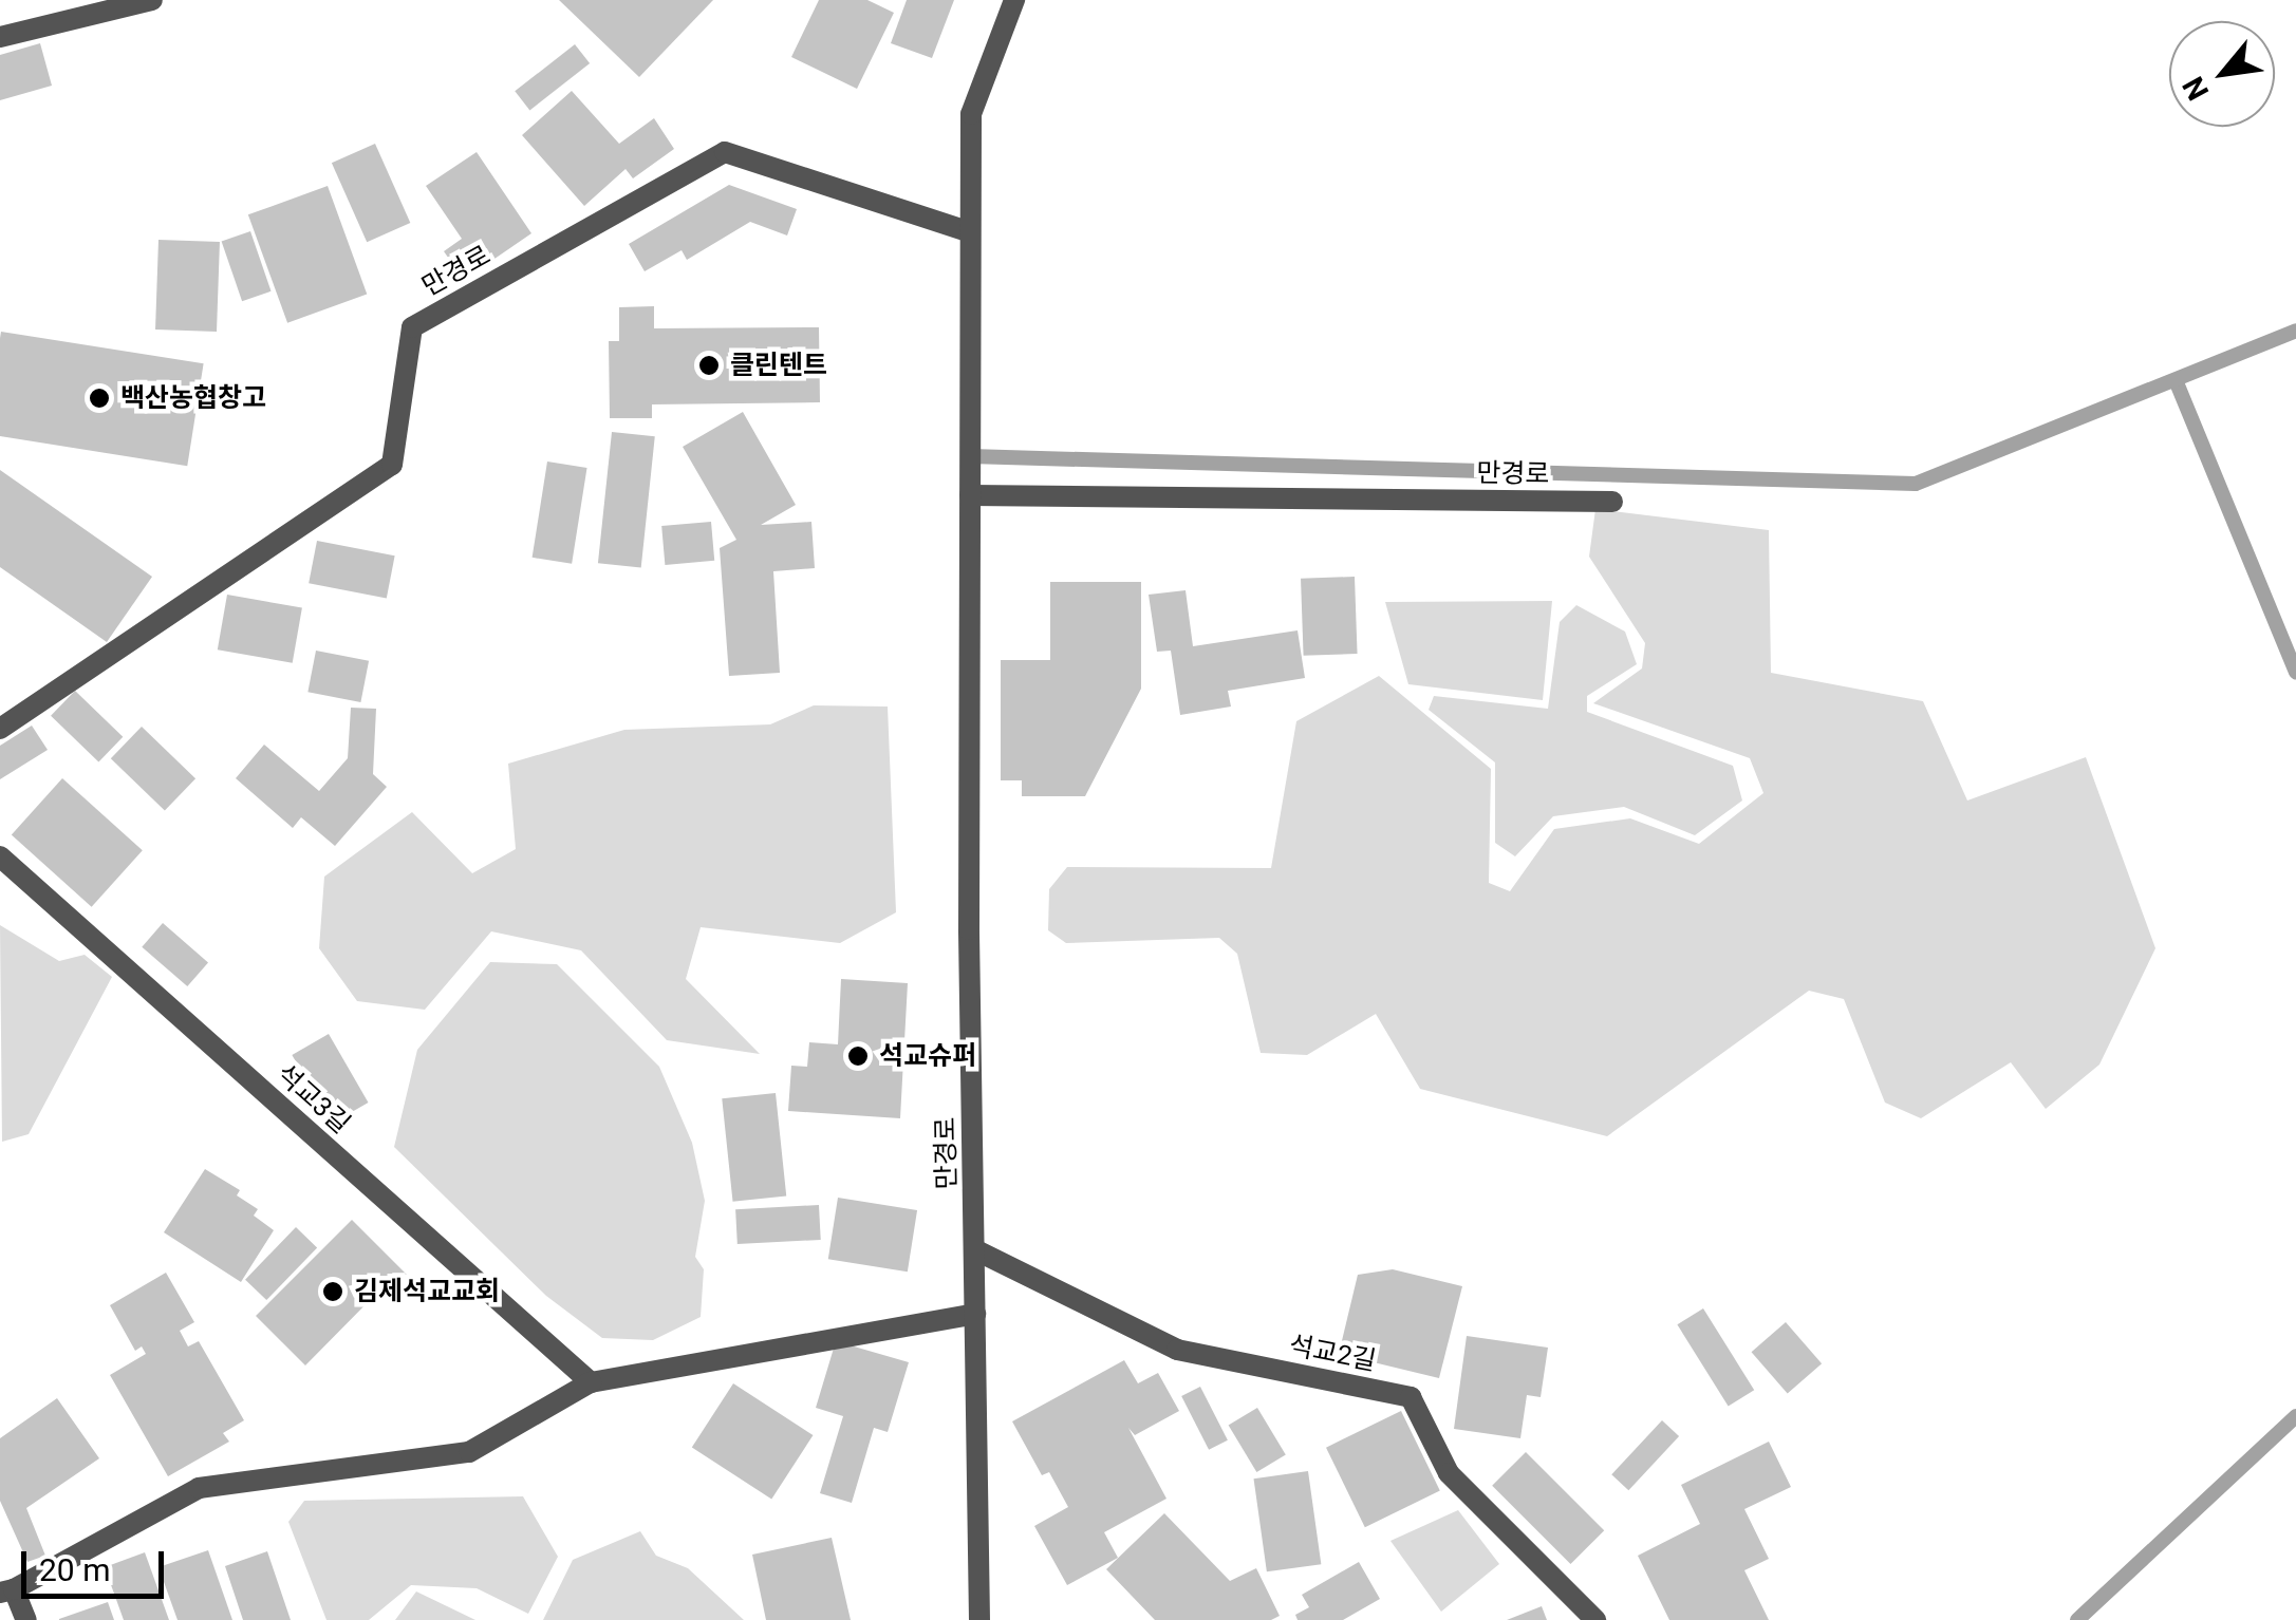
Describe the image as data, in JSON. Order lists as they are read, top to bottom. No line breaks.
{"streets":{"street":["만경로","석교3길","석교2길"]},"crossings":[["만경로","석교2길"]],"places":["클린텐트","백산농협창고","석교슈퍼","김제석교교회"],"scale_bar":"20 m","north":"bottom left"}
